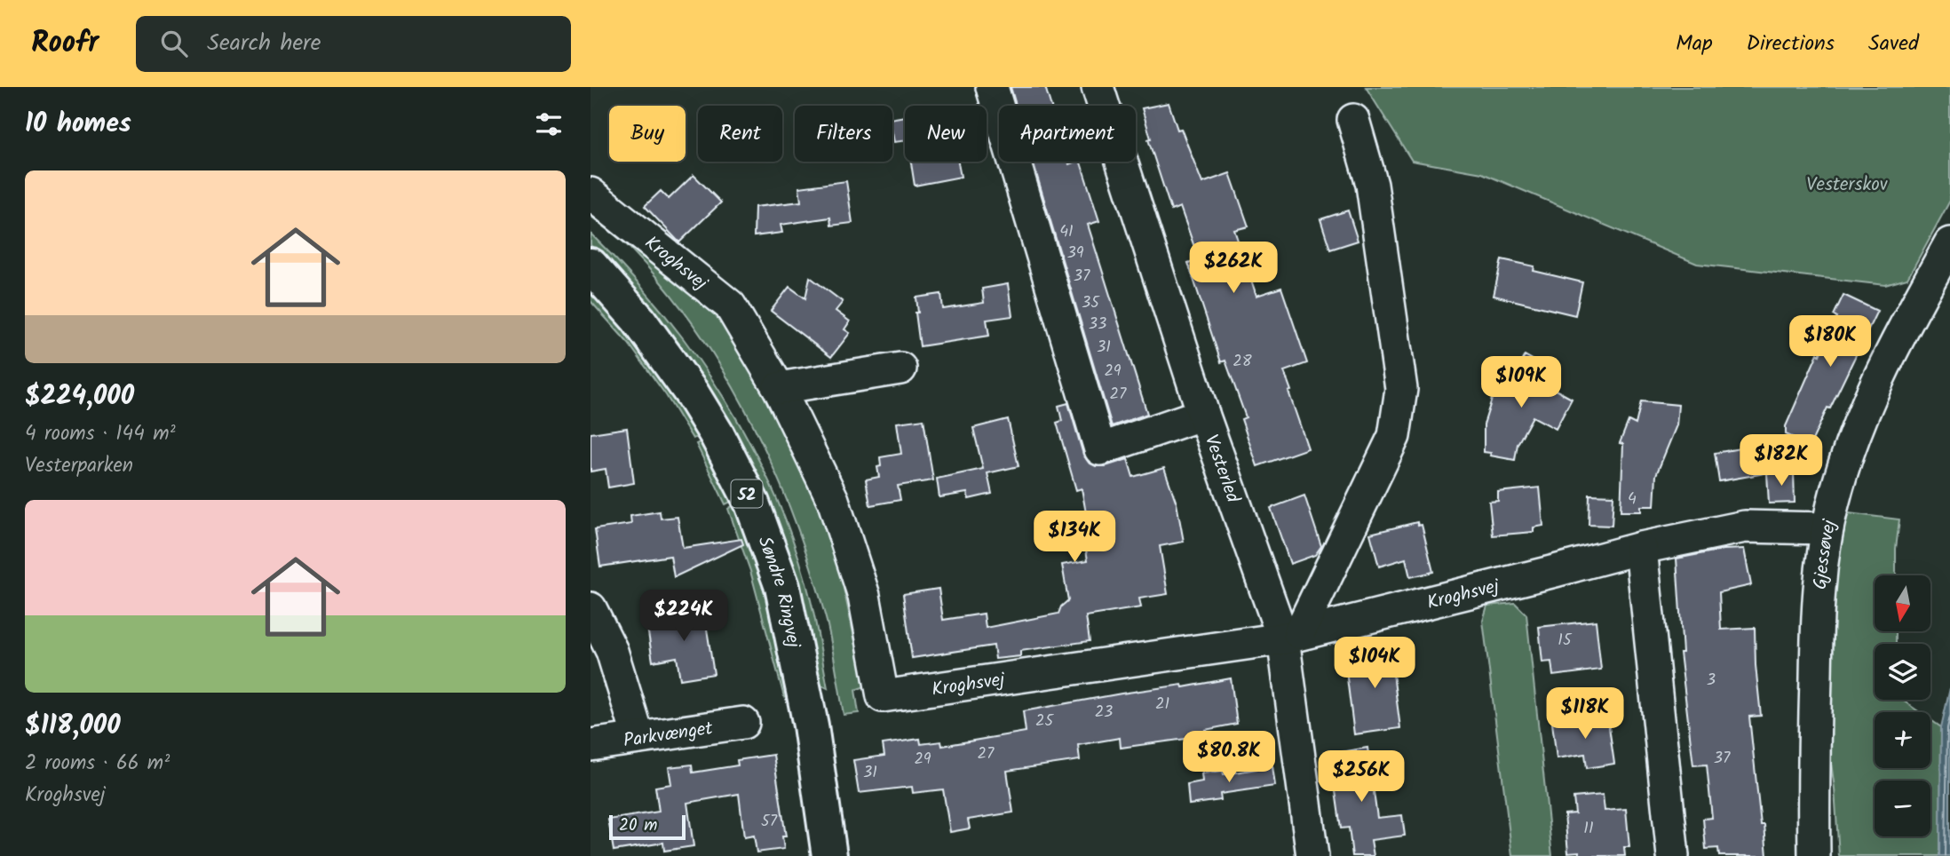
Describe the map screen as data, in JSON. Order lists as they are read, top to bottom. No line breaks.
{"streets":{"main road":["52","Søndre Ringvej"],"street":["Kroghsvej","Vesterled","Gjessøvej","Parkvænget"]},"crossings":[["Kroghsvej","Vesterled"],["Kroghsvej","Gjessøvej"]],"parks":["Vesterskov"],"house_numbers":["41","39","37","35","33","31","28","29","27","4","15","3","21","23","25","27","37","29","31","57","11"],"scale_bar":"20 m","north":"bottom","page":{"header":"Roofr","search":"Search here","nav":["Map","Directions","Saved"],"heading":"10 homes","chip":["Buy","Rent","Filters","New","Apartment"],"list":[{"name":"$224,000","note":"4 rooms · 144 m² · Vesterparken"},{"name":"$118,000","note":"2 rooms · 66 m² · Kroghsvej"}],"price":["$262K","$180K","$109K","$182K","$134K","$224K","$104K","$118K","$80.8K","$256K"],"map_buttons":["+","−"],"scale":"20 m"}}
